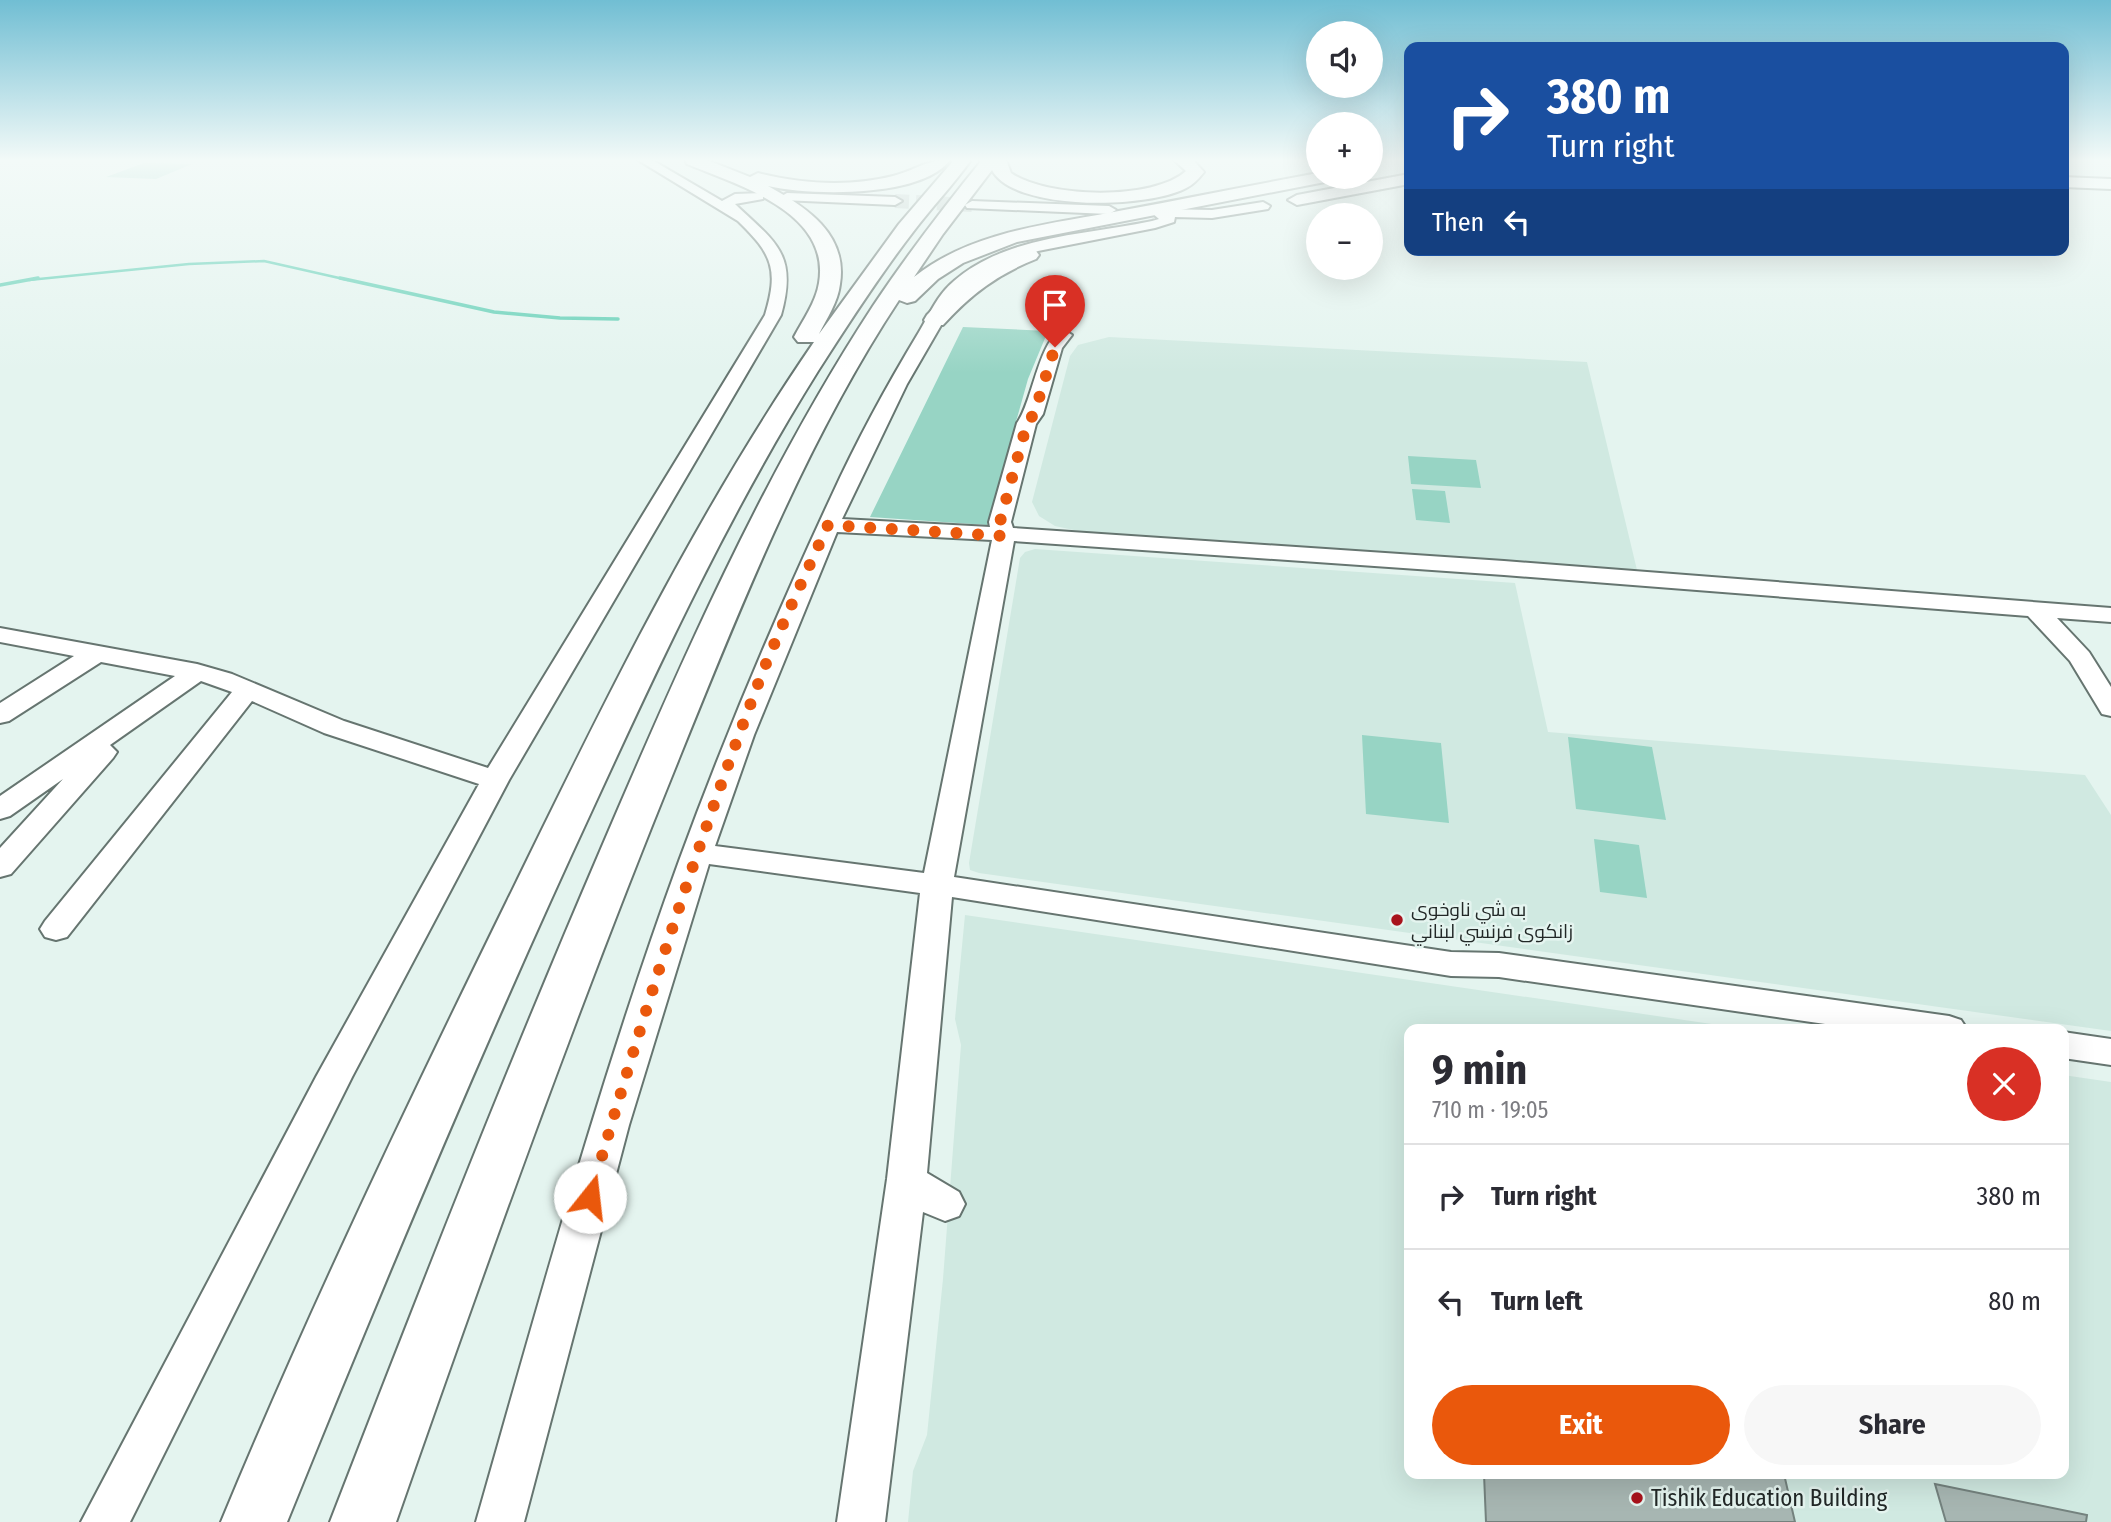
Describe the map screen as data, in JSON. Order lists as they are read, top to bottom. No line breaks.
{"places":["به شي ناوخوى زانكوى فرنسي لبناني","Tishik Education Building"],"page":{"map_buttons":["+","−"],"turn":["380 m","Turn right"],"then":"Then","heading":["9 min","710 m · 19:05"],"list":[{"name":"Turn right","value":"380 m"},{"name":"Turn left","value":"80 m"}],"buttons":["Exit","Share"]}}
